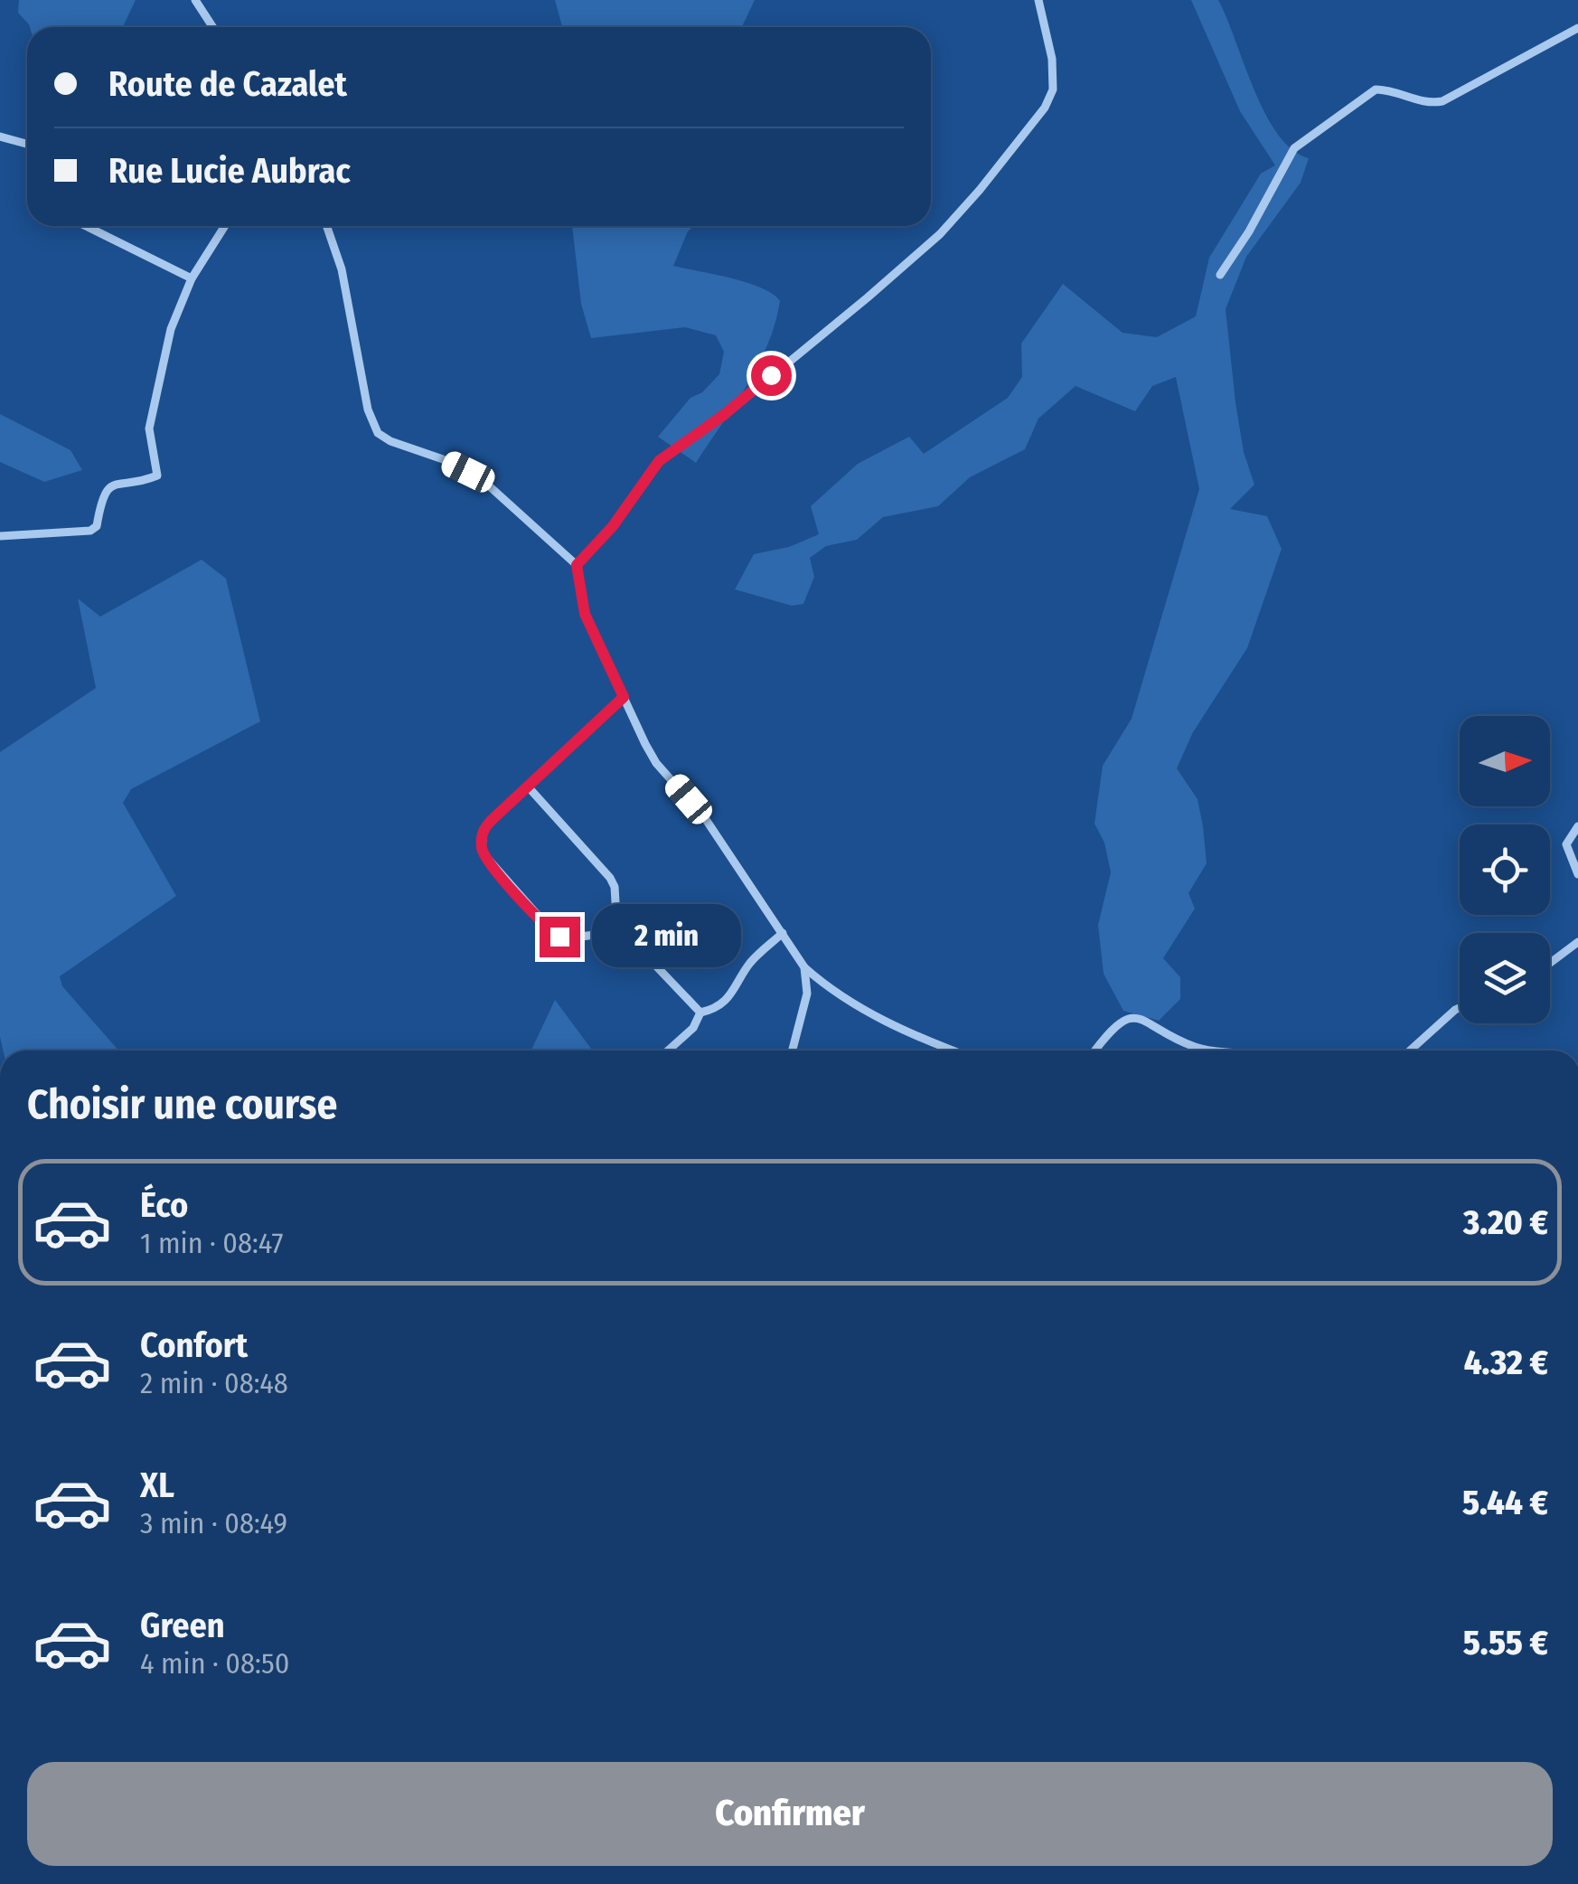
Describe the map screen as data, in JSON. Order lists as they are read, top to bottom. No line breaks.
{"north":"right","page":{"banner":["Route de Cazalet","Rue Lucie Aubrac"],"bubble":"2 min","heading":"Choisir une course","list":[{"name":"Éco","note":"1 min · 08:47","value":"3.20 €"},{"name":"Confort","note":"2 min · 08:48","value":"4.32 €"},{"name":"XL","note":"3 min · 08:49","value":"5.44 €"},{"name":"Green","note":"4 min · 08:50","value":"5.55 €"}],"buttons":"Confirmer"}}
